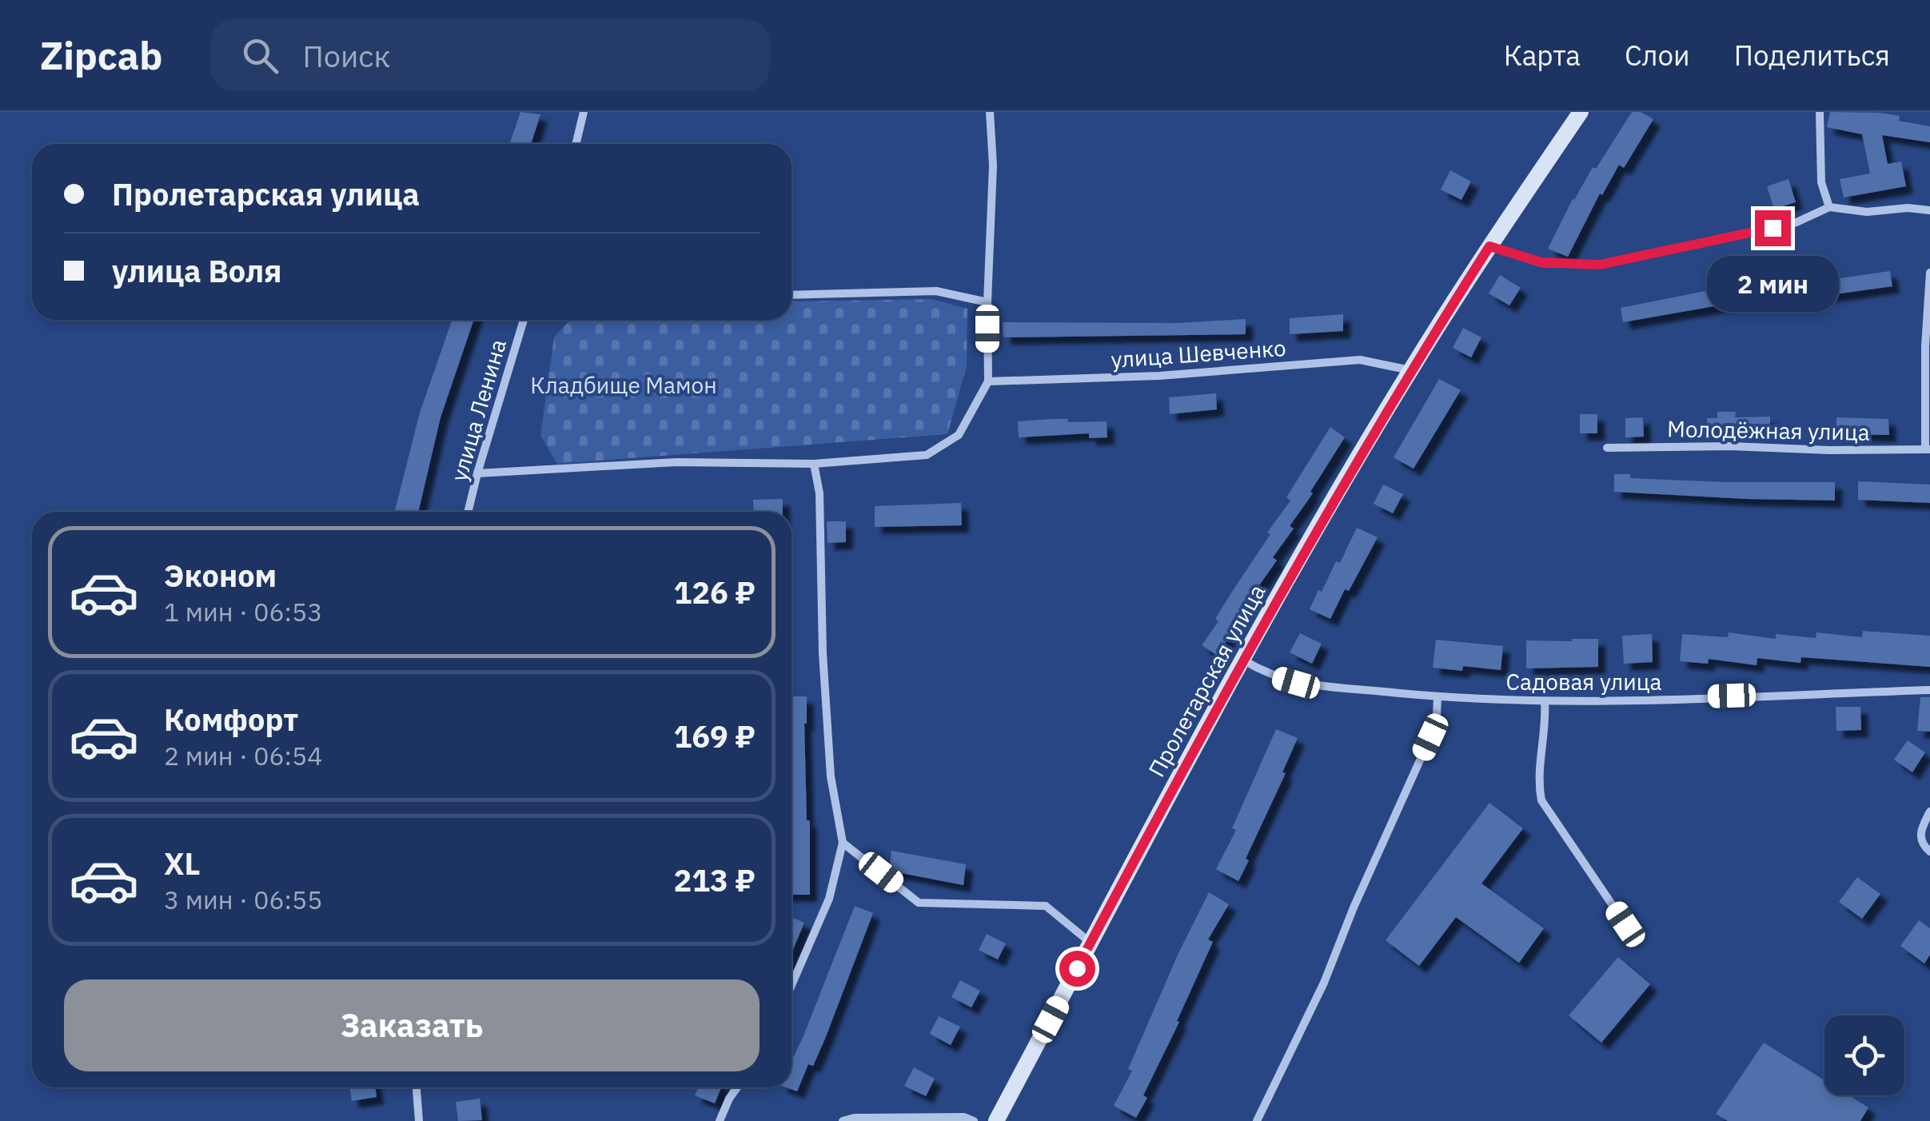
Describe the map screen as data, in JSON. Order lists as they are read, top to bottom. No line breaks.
{"streets":{"street":["улица Шевченко","улица Ленина","Молодёжная улица","Пролетарская улица","Садовая улица"]},"crossings":[["улица Шевченко","Пролетарская улица"],["Пролетарская улица","Садовая улица"]],"parks":["Кладбище Мамон"],"page":{"header":"Zipcab","search":"Поиск","nav":["Карта","Слои","Поделиться"],"banner":["Пролетарская улица","улица Воля"],"bubble":"2 мин","list":[{"name":"Эконом","note":"1 мин · 06:53","value":"126 ₽"},{"name":"Комфорт","note":"2 мин · 06:54","value":"169 ₽"},{"name":"XL","note":"3 мин · 06:55","value":"213 ₽"}],"buttons":"Заказать"}}
